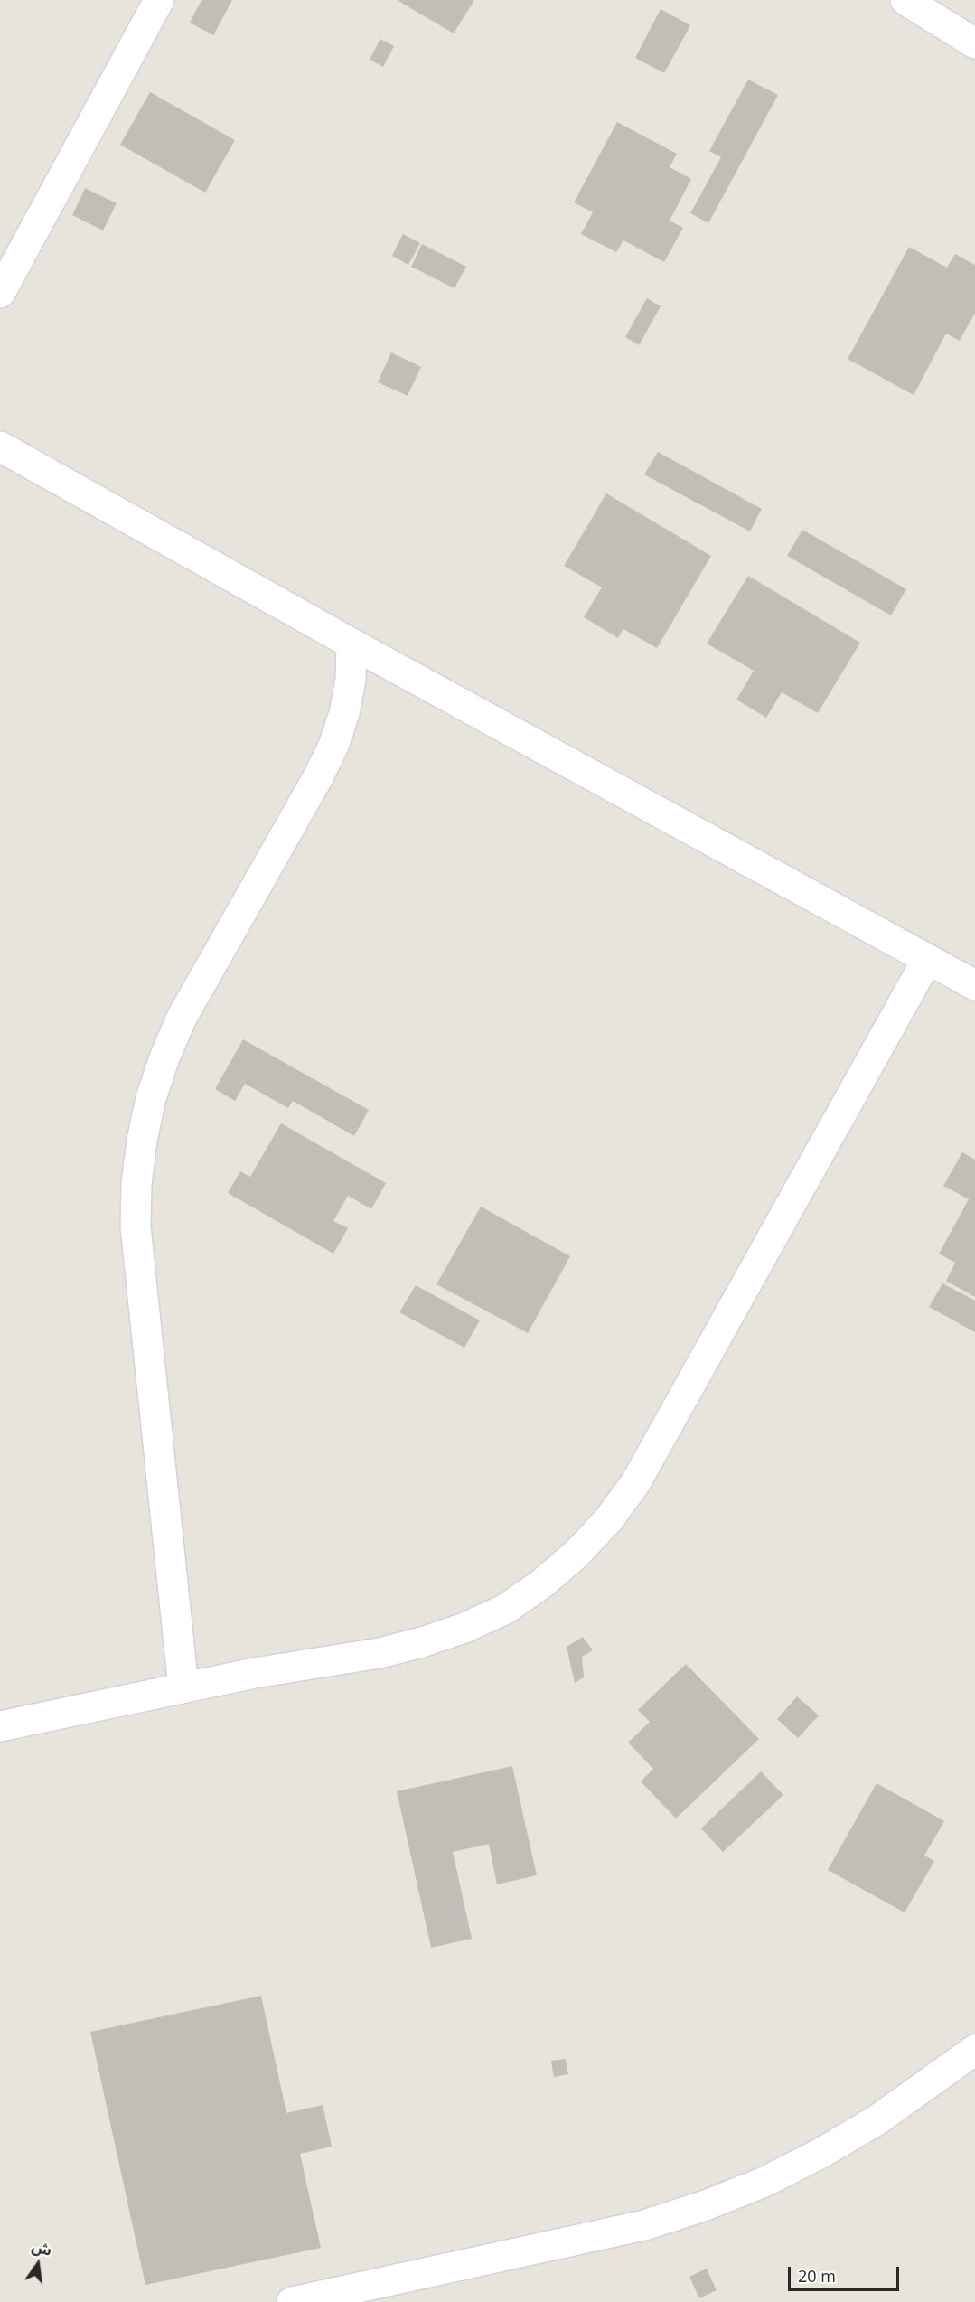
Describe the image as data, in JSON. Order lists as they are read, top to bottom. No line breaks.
{"scale_bar":"20 m","north":"top"}
